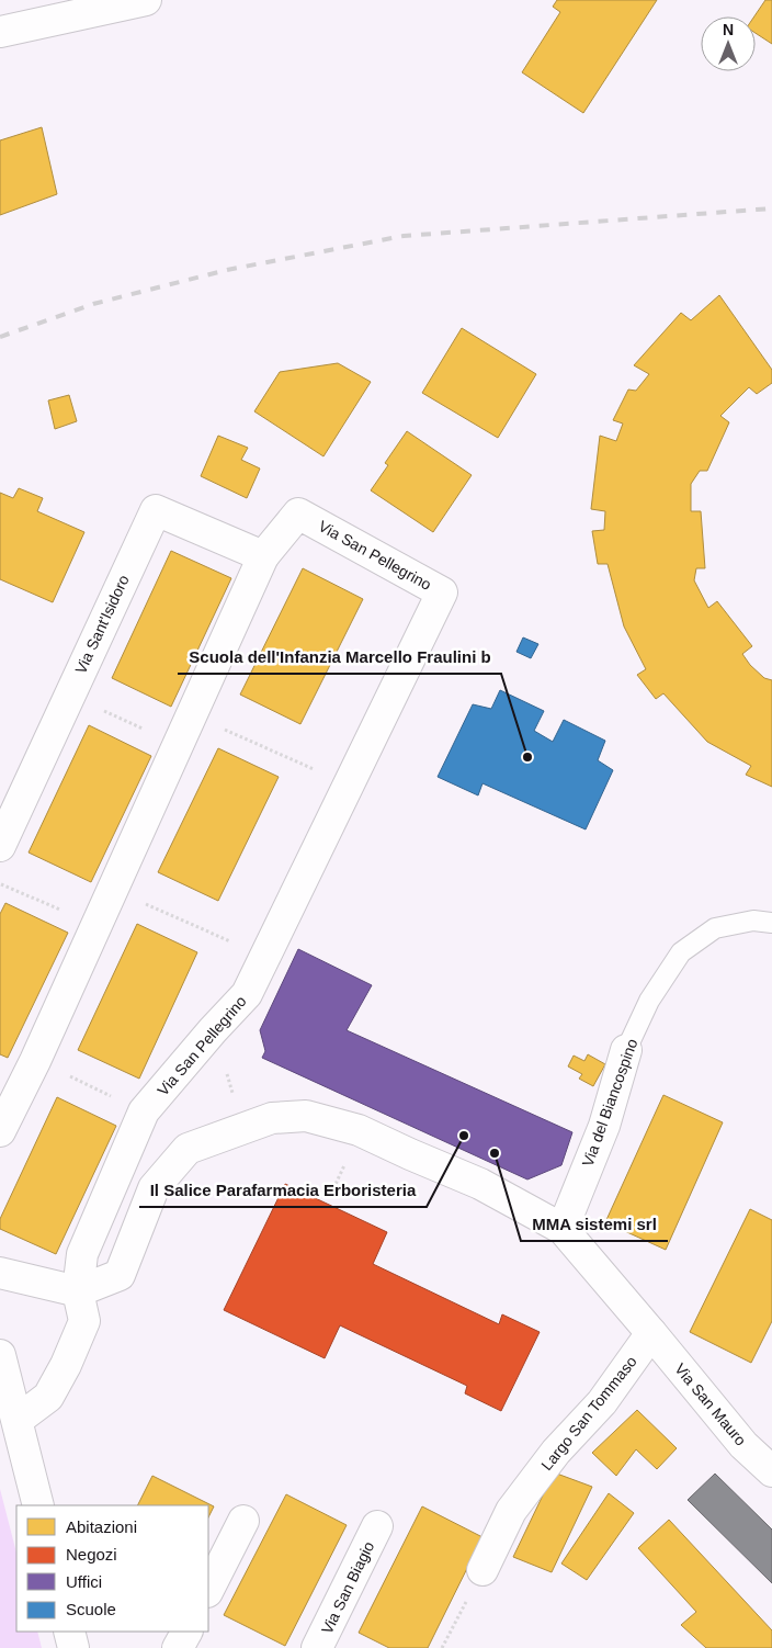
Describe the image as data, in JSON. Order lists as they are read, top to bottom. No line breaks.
{"streets":{"street":["Via San Pellegrino","Via Sant'Isidoro","Via del Biancospino","Via San Mauro","Largo San Tommaso","Via San Biagio"]},"crossings":[["Via San Pellegrino","Via Sant'Isidoro"],["Via San Mauro","Largo San Tommaso"]],"places":["Scuola dell'Infanzia Marcello Fraulini b","Il Salice Parafarmacia Erboristeria","MMA sistemi srl"],"legend":["Abitazioni","Negozi","Uffici","Scuole"],"north":"top"}
